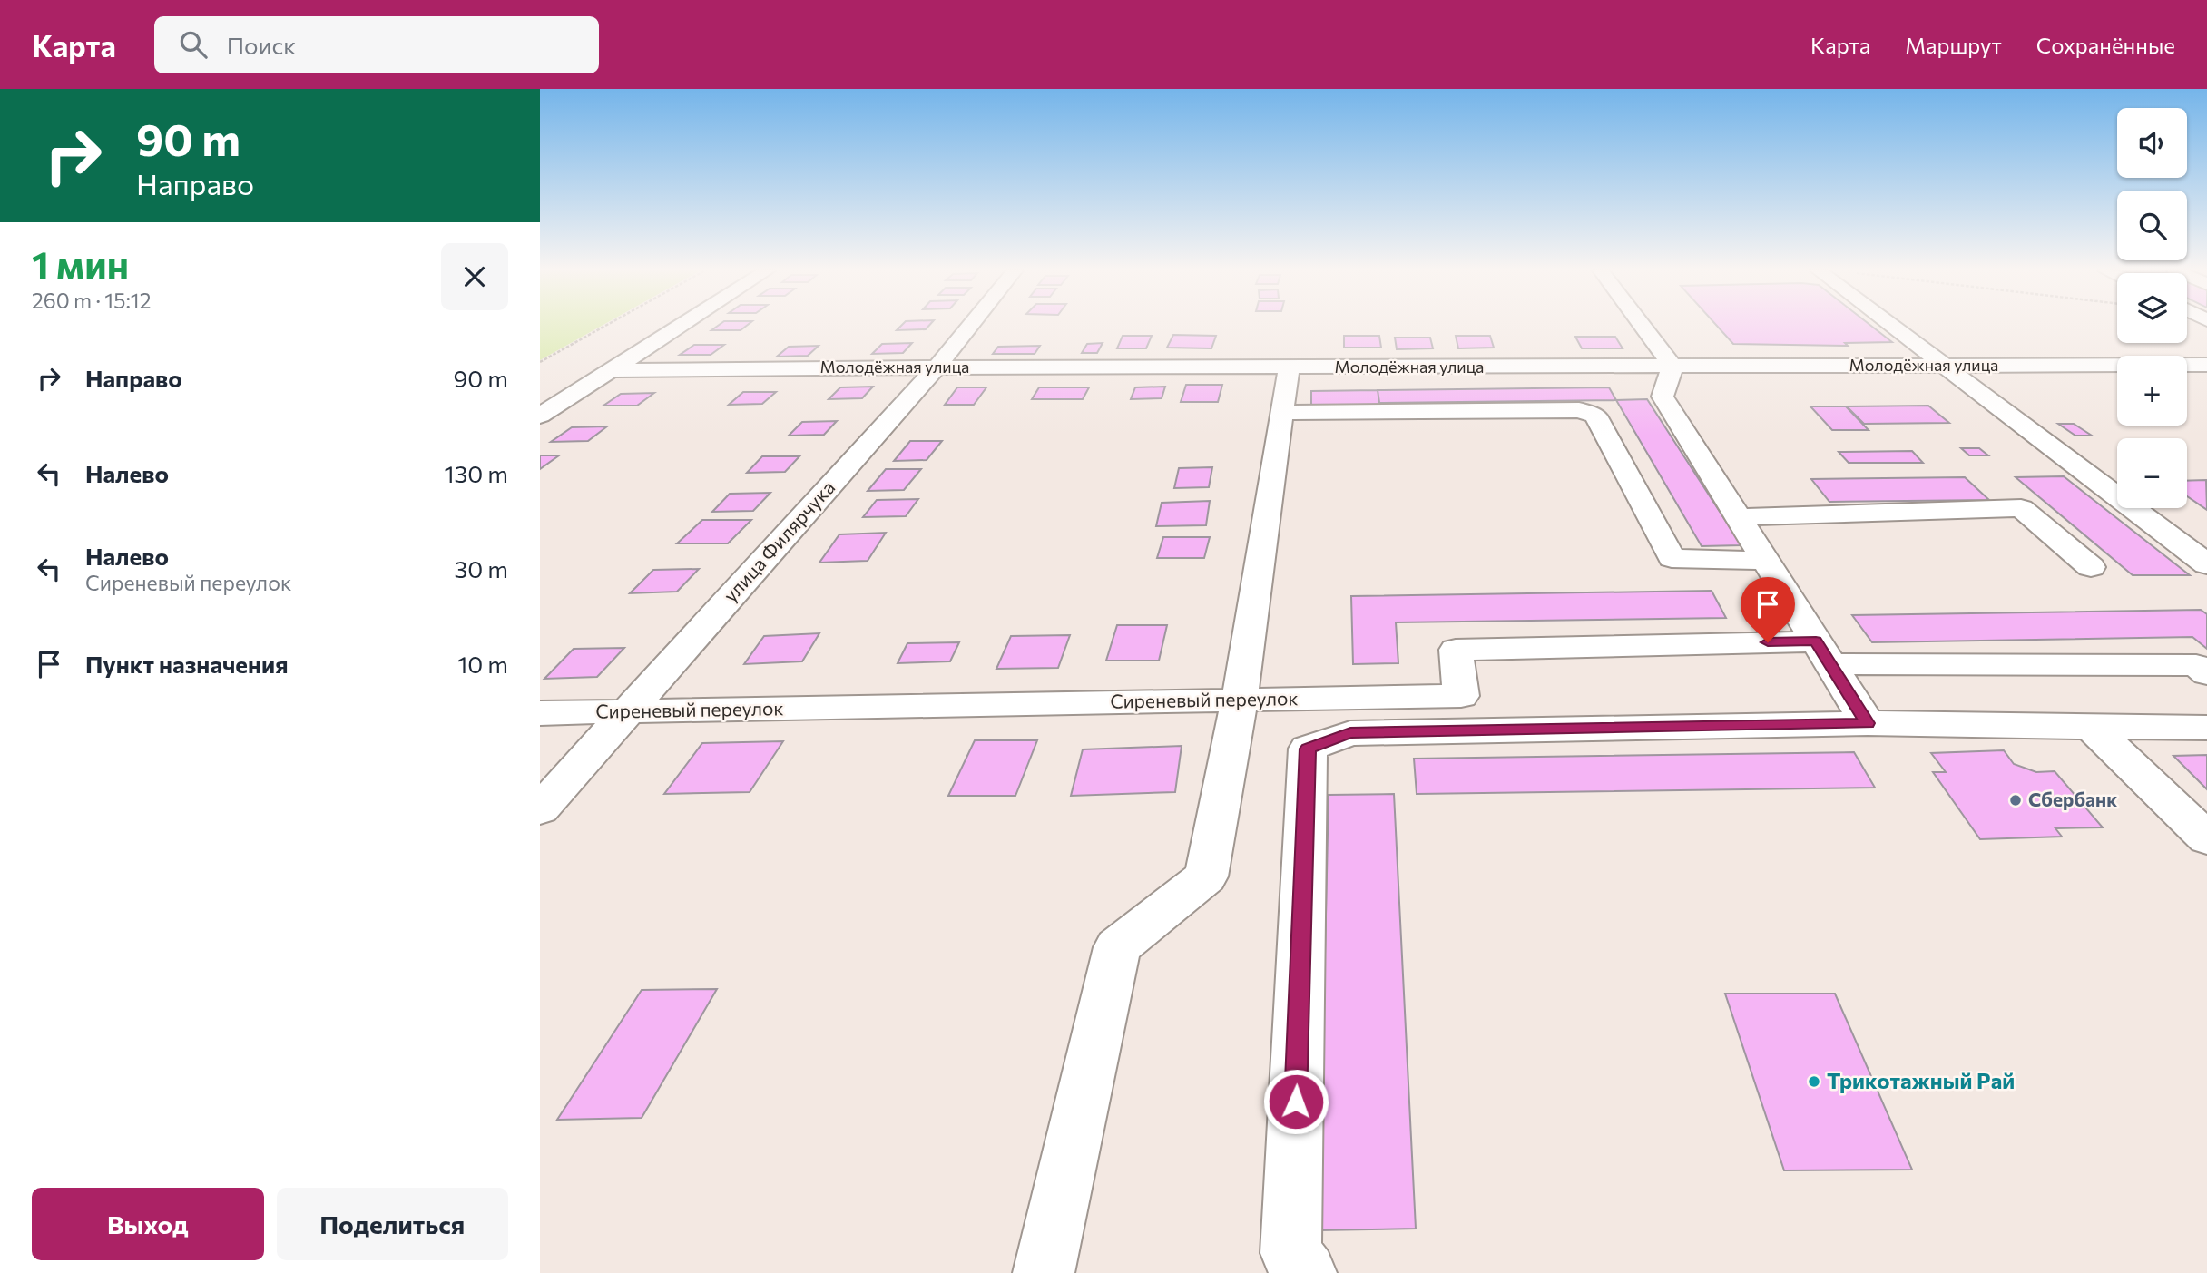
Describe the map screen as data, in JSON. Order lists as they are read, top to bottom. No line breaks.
{"streets":{"street":["Молодёжная улица","улица Филярчука","Сиреневый переулок"]},"crossings":[["Молодёжная улица","улица Филярчука"],["улица Филярчука","Сиреневый переулок"]],"places":["Сбербанк","Трикотажный Рай"],"page":{"header":"Карта","search":"Поиск","nav":["Карта","Маршрут","Сохранённые"],"turn":["90 m","Направо"],"map_buttons":["+","−"],"heading":["1 мин","260 m · 15:12"],"list":[{"name":"Направо","value":"90 m"},{"name":"Налево","value":"130 m"},{"name":"Налево","note":"Сиреневый переулок","value":"30 m"},{"name":"Пункт назначения","value":"10 m"}],"buttons":["Выход","Поделиться"]}}
